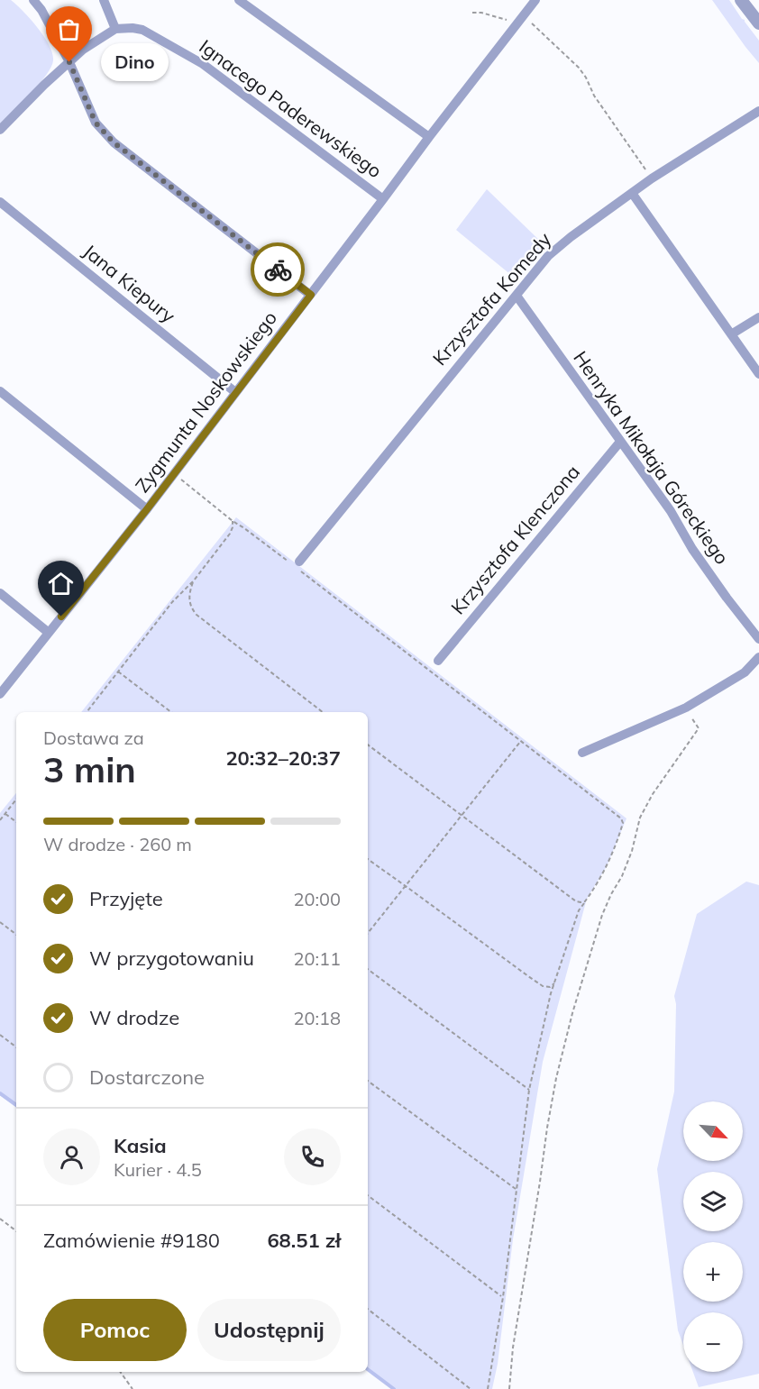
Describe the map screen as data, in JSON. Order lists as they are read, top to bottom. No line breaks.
{"streets":{"street":["Ignacego Paderewskiego","Jana Kiepury","Krzysztofa Komedy","Zygmunta Noskowskiego","Henryka Mikołaja Góreckiego","Krzysztofa Klenczona"]},"crossings":[["Ignacego Paderewskiego","Zygmunta Noskowskiego"],["Jana Kiepury","Zygmunta Noskowskiego"],["Krzysztofa Komedy","Henryka Mikołaja Góreckiego"],["Henryka Mikołaja Góreckiego","Krzysztofa Klenczona"]],"places":["Dino"],"north":"bottom right","page":{"bubble":"Dino","heading":["3 min","Dostawa za","20:32–20:37"],"panel":["Kasia","Kurier · 4.5","Zamówienie #9180","68.51 zł"],"bar":"W drodze · 260 m","list":[["Przyjęte","20:00"],["W przygotowaniu","20:11"],["W drodze","20:18"],"Dostarczone"],"map_buttons":["+","−"],"buttons":["Pomoc","Udostępnij"]}}
